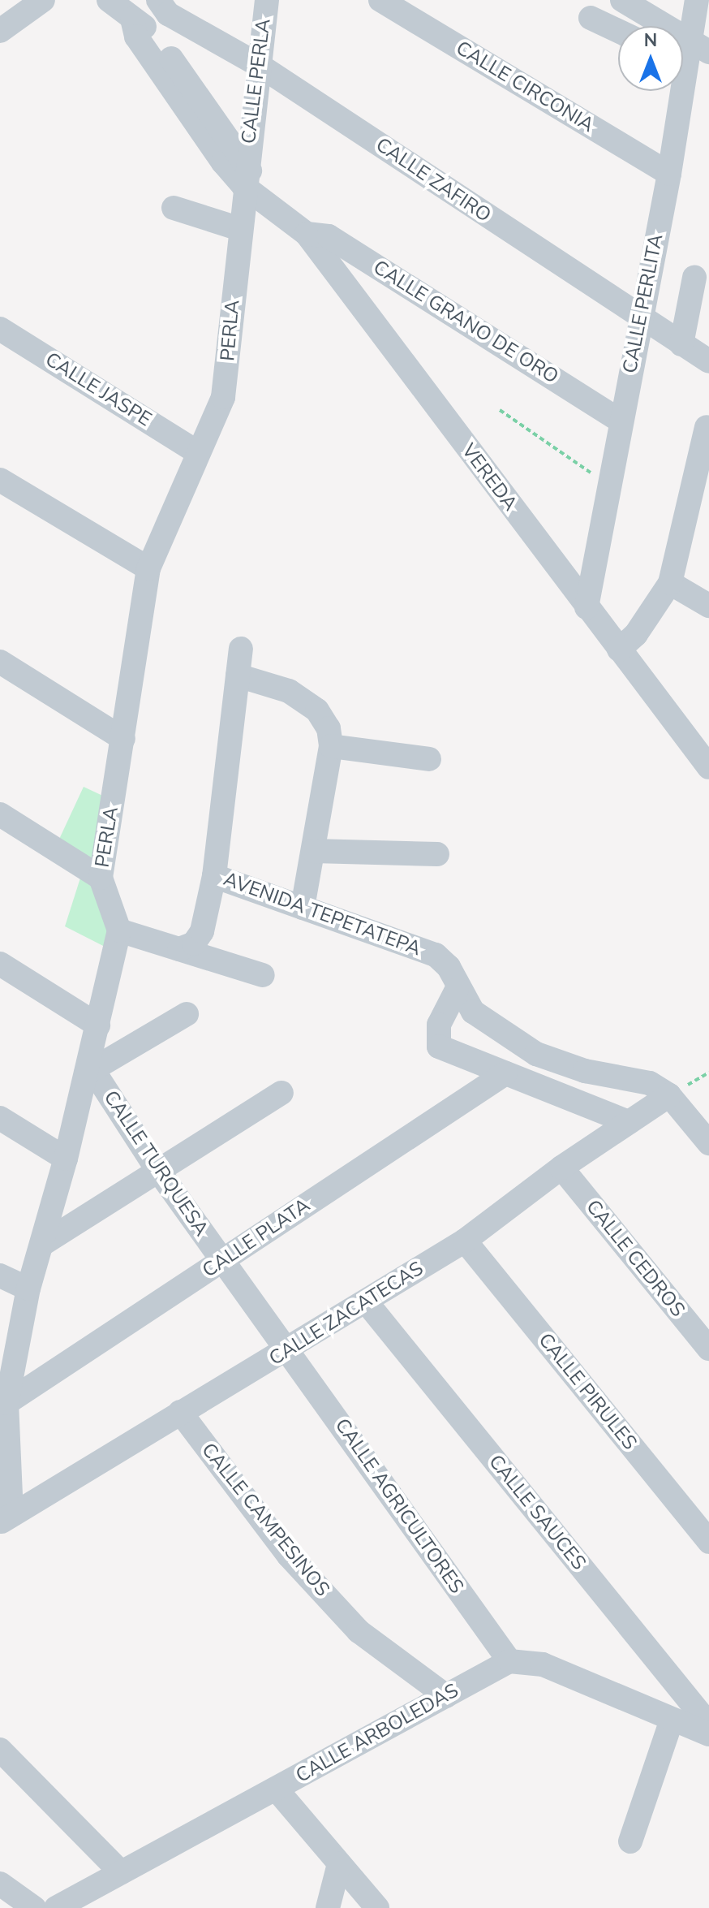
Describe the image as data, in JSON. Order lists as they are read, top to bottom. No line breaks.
{"streets":{"street":["CALLE PERLA","CALLE CIRCONIA","CALLE ZAFIRO","CALLE PERLITA","CALLE GRANO DE ORO","PERLA","CALLE JASPE","VEREDA","AVENIDA TEPETATEPA","CALLE TURQUESA","CALLE PLATA","CALLE CEDROS","CALLE ZACATECAS","CALLE PIRULES","CALLE AGRICULTORES","CALLE SAUCES","CALLE CAMPESINOS","CALLE ARBOLEDAS"]},"crossings":[["CALLE PERLA","CALLE ZAFIRO"],["CALLE PERLA","PERLA"],["CALLE PERLA","VEREDA"],["CALLE CIRCONIA","CALLE PERLITA"],["CALLE ZAFIRO","CALLE PERLITA"],["CALLE PERLITA","CALLE GRANO DE ORO"],["CALLE PERLITA","VEREDA"],["CALLE GRANO DE ORO","VEREDA"],["PERLA","CALLE JASPE"],["PERLA","VEREDA"],["AVENIDA TEPETATEPA","CALLE ZACATECAS"],["CALLE TURQUESA","CALLE PLATA"],["CALLE TURQUESA","CALLE ZACATECAS"],["CALLE TURQUESA","CALLE AGRICULTORES"],["CALLE CEDROS","CALLE ZACATECAS"],["CALLE ZACATECAS","CALLE PIRULES"],["CALLE ZACATECAS","CALLE AGRICULTORES"],["CALLE ZACATECAS","CALLE SAUCES"],["CALLE ZACATECAS","CALLE CAMPESINOS"],["CALLE AGRICULTORES","CALLE ARBOLEDAS"],["CALLE CAMPESINOS","CALLE ARBOLEDAS"]],"north":"top"}
